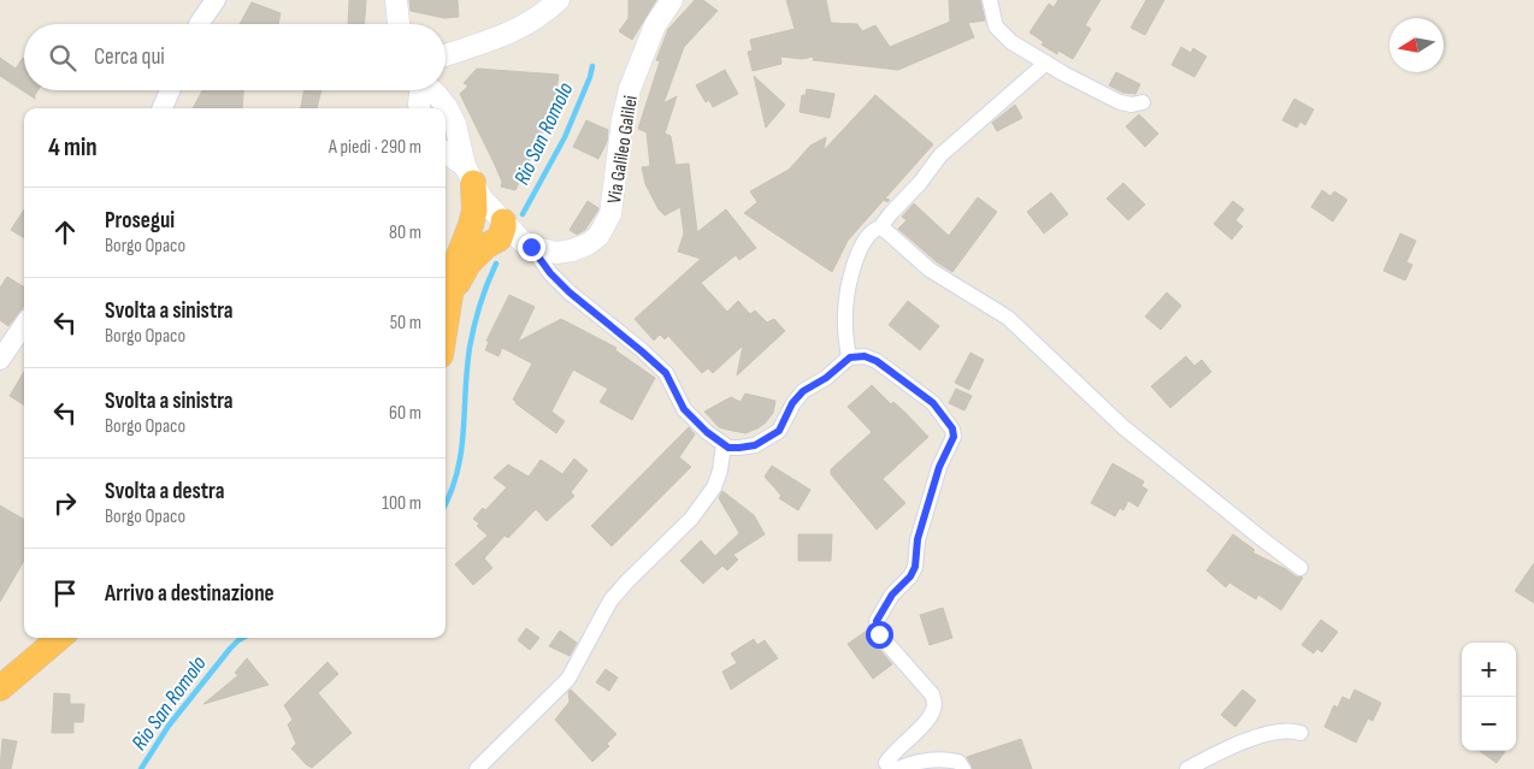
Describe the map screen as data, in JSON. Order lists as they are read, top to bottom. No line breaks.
{"streets":{"main road":["Via Galileo Galilei"]},"water":["Rio San Romolo"],"north":"left","page":{"search":"Cerca qui","heading":["4 min","A piedi · 290 m"],"list":[["Prosegui","Borgo Opaco","80 m"],["Svolta a sinistra","Borgo Opaco","50 m"],["Svolta a sinistra","Borgo Opaco","60 m"],["Svolta a destra","Borgo Opaco","100 m"],"Arrivo a destinazione"],"map_buttons":["+","−"]}}
